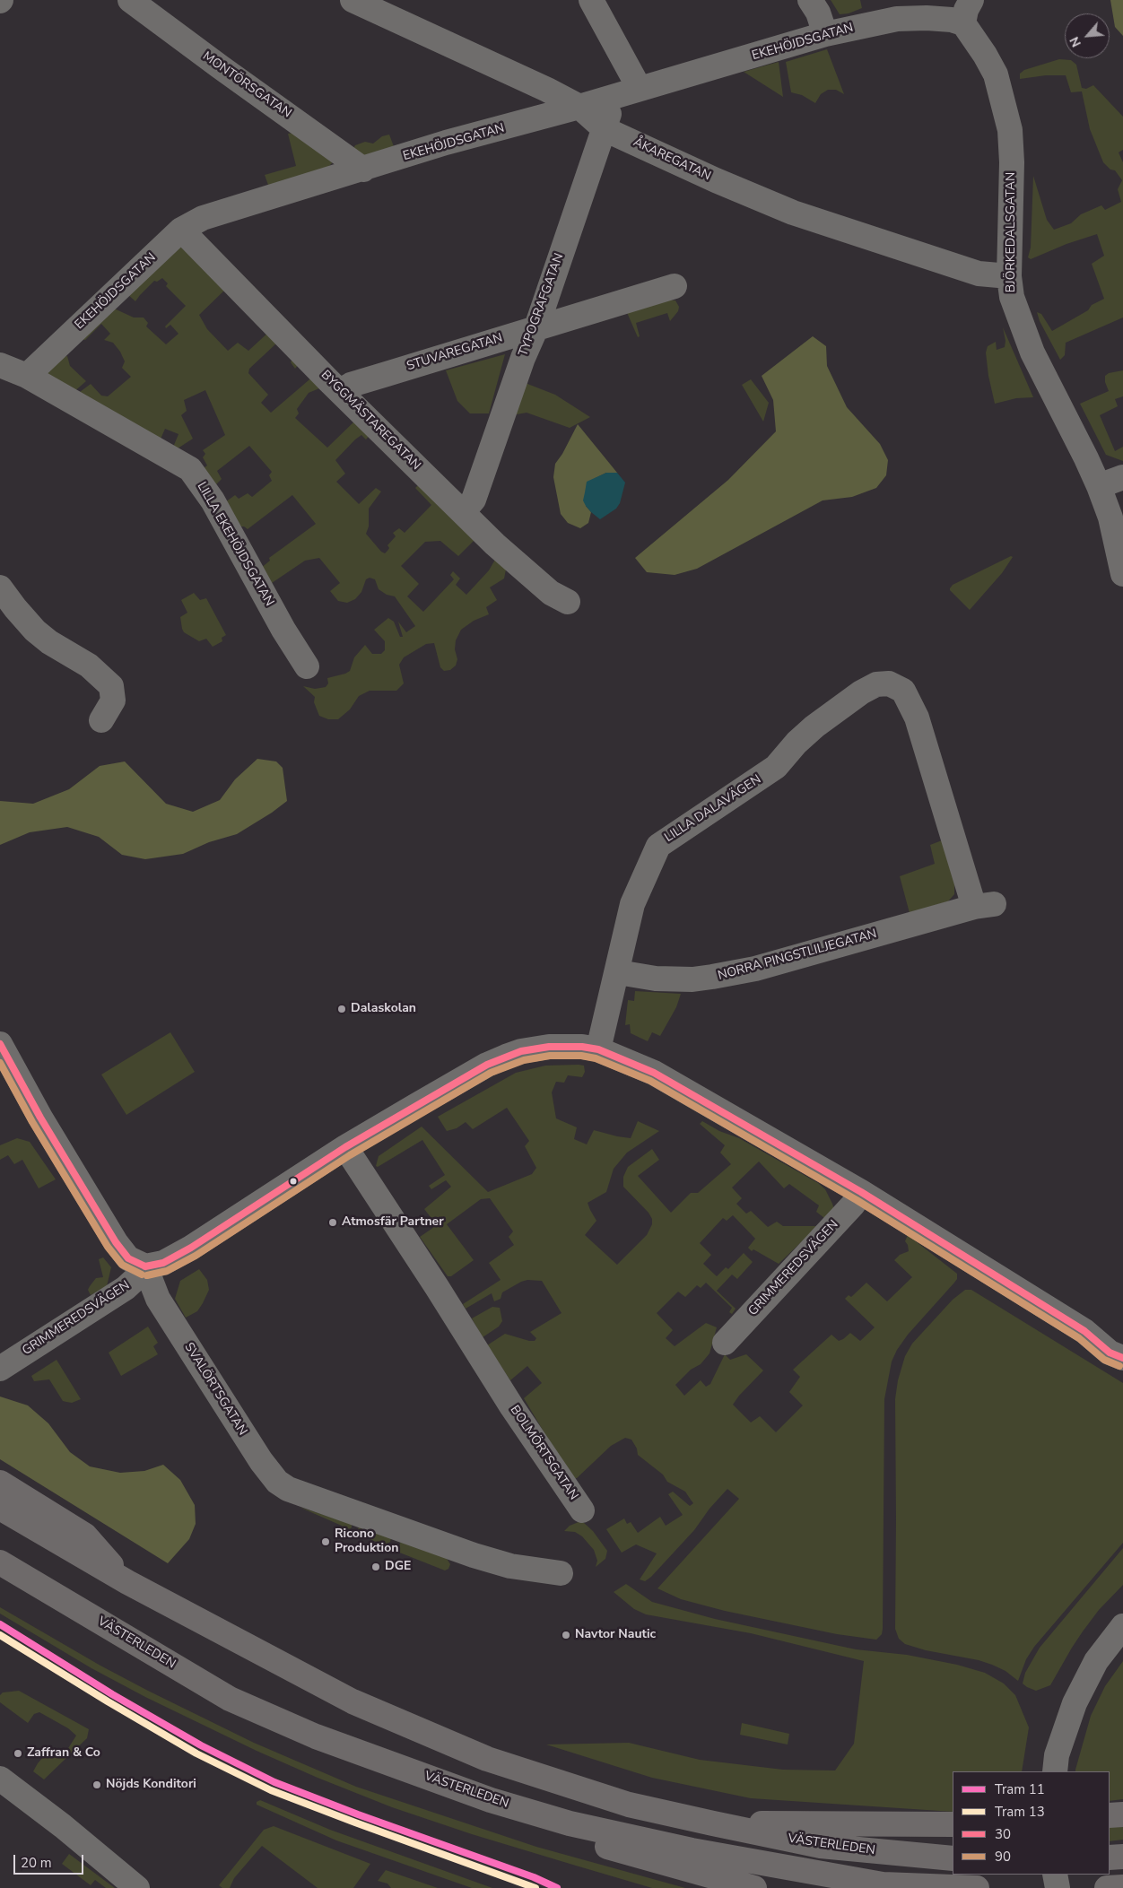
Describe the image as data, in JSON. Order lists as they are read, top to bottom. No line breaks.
{"streets":{"highway":["VÄSTERLEDEN"],"street":["EKEHÖJDSGATAN","MONTÖRSGATAN","ÅKAREGATAN","BJÖRKEDALSGATAN","TYPOGRAFGATAN","STUVAREGATAN","BYGGMÄSTAREGATAN","LILLA EKEHÖJDSGATAN","LILLA DALAVÄGEN","NORRA PINGSTLILJEGATAN","GRIMMEREDSVÄGEN","SVALÖRTSGATAN","BOLMÖRTSGATAN"]},"crossings":[["EKEHÖJDSGATAN","MONTÖRSGATAN"],["EKEHÖJDSGATAN","ÅKAREGATAN"],["EKEHÖJDSGATAN","BJÖRKEDALSGATAN"],["EKEHÖJDSGATAN","TYPOGRAFGATAN"],["EKEHÖJDSGATAN","BYGGMÄSTAREGATAN"],["EKEHÖJDSGATAN","LILLA EKEHÖJDSGATAN"],["ÅKAREGATAN","BJÖRKEDALSGATAN"],["ÅKAREGATAN","TYPOGRAFGATAN"],["TYPOGRAFGATAN","STUVAREGATAN"],["TYPOGRAFGATAN","BYGGMÄSTAREGATAN"],["STUVAREGATAN","BYGGMÄSTAREGATAN"],["LILLA DALAVÄGEN","NORRA PINGSTLILJEGATAN"],["GRIMMEREDSVÄGEN","SVALÖRTSGATAN"]],"places":["Dalaskolan","Atmosfär Partner","Ricono Produktion","DGE","Navtor Nautic","Zaffran & Co","Nöjds Konditori"],"lines":["transit line 30","transit line 90","tram line 11","tram line 13"],"legend":["Tram 11","Tram 13","30","90"],"scale_bar":"20 m","north":"bottom left"}
